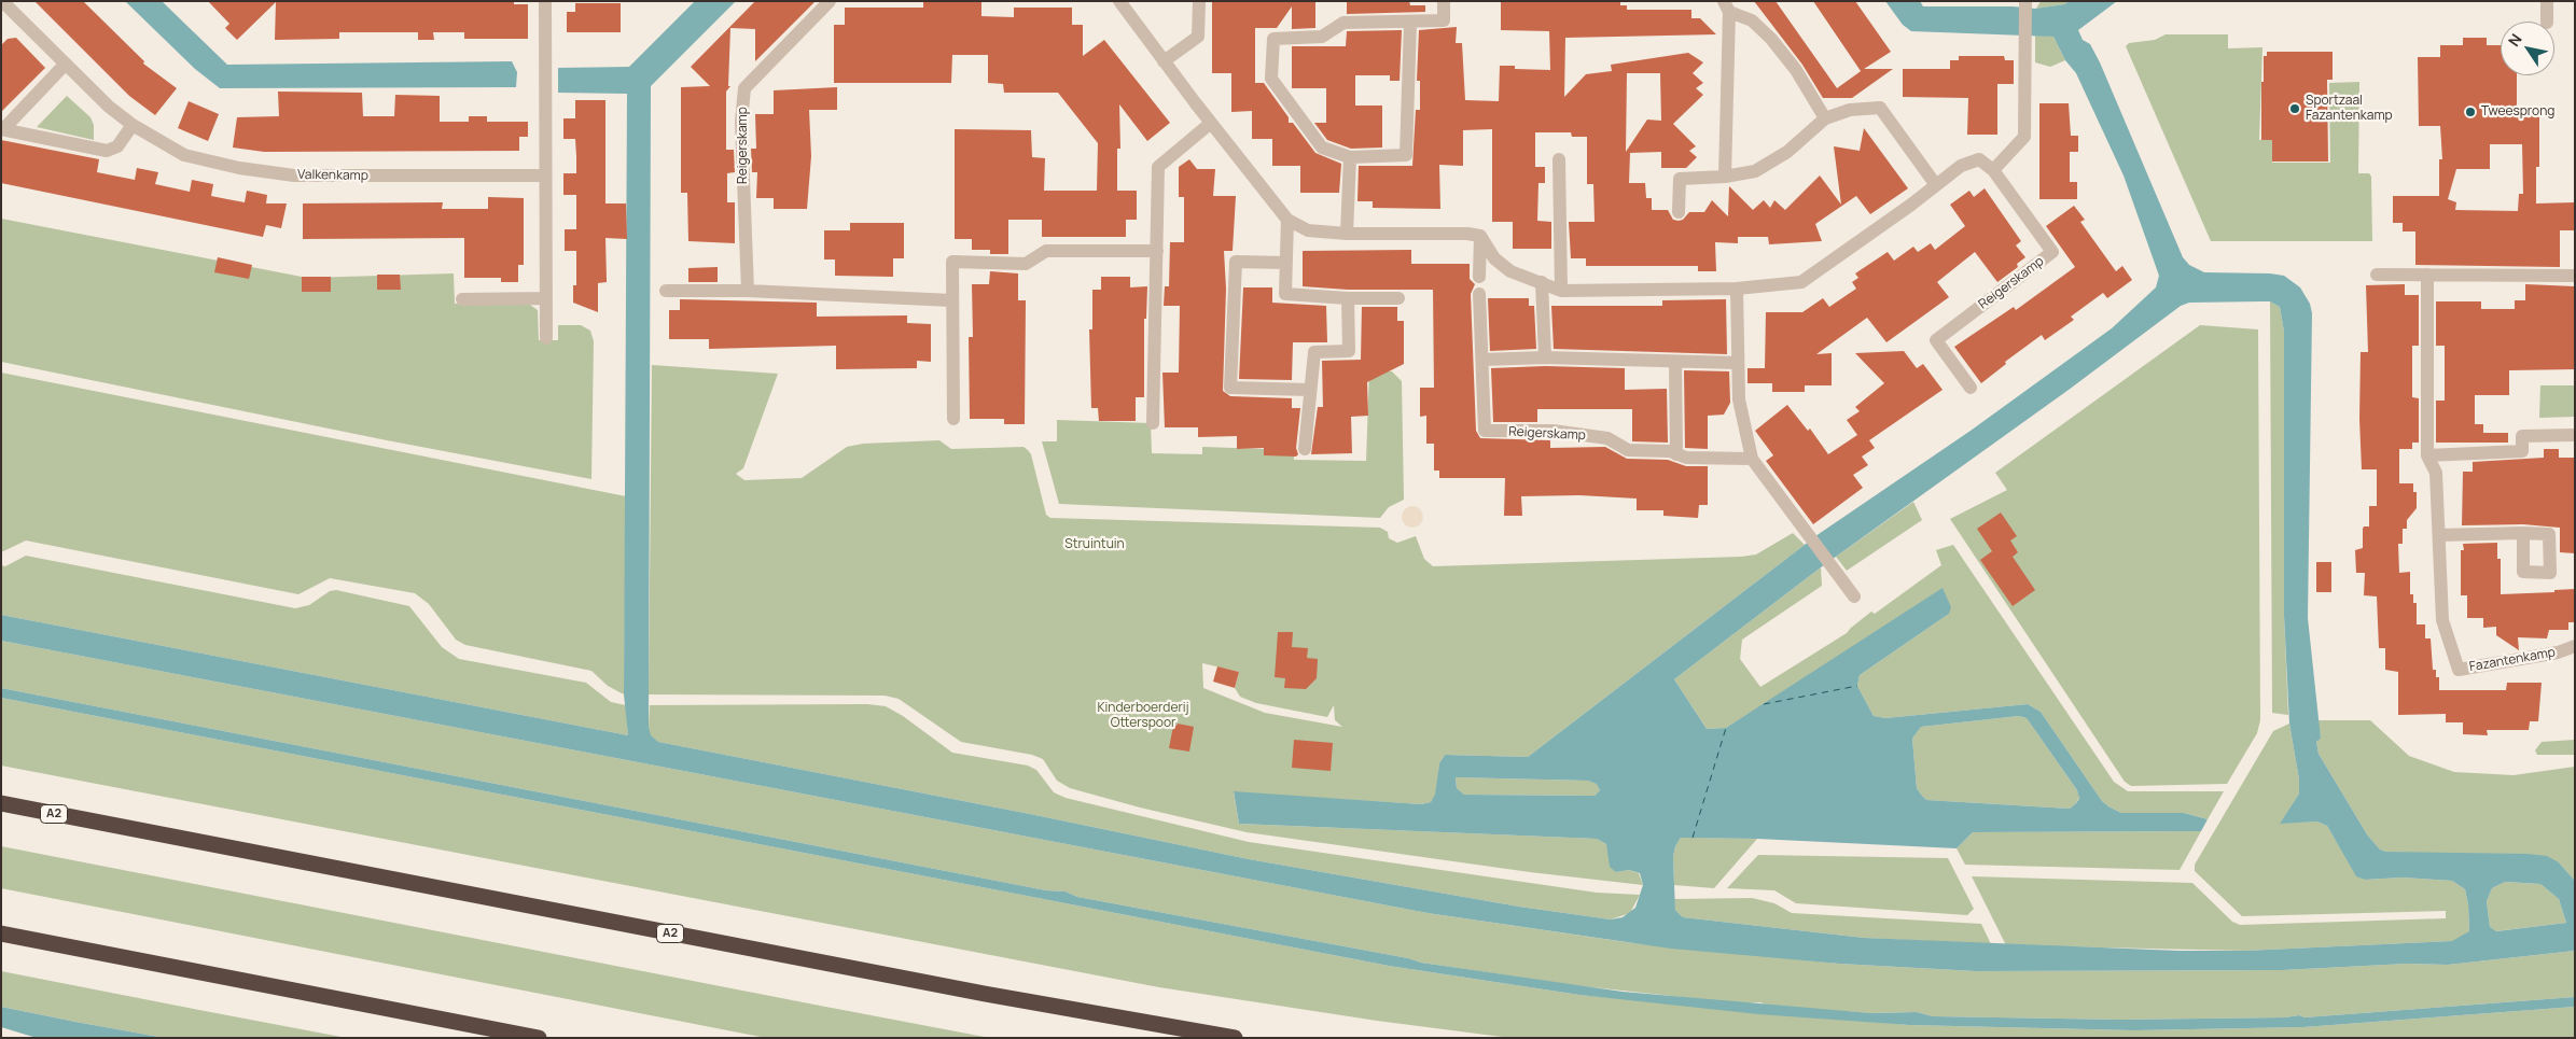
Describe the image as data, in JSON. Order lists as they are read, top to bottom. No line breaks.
{"streets":{"highway":["A2"],"street":["Reigerskamp","Valkenkamp","Fazantenkamp"]},"parks":["Struintuin","Kinderboerderij Otterspoor"],"places":["Sportzaal Fazantenkamp","Tweesprong"],"north":"top left"}
